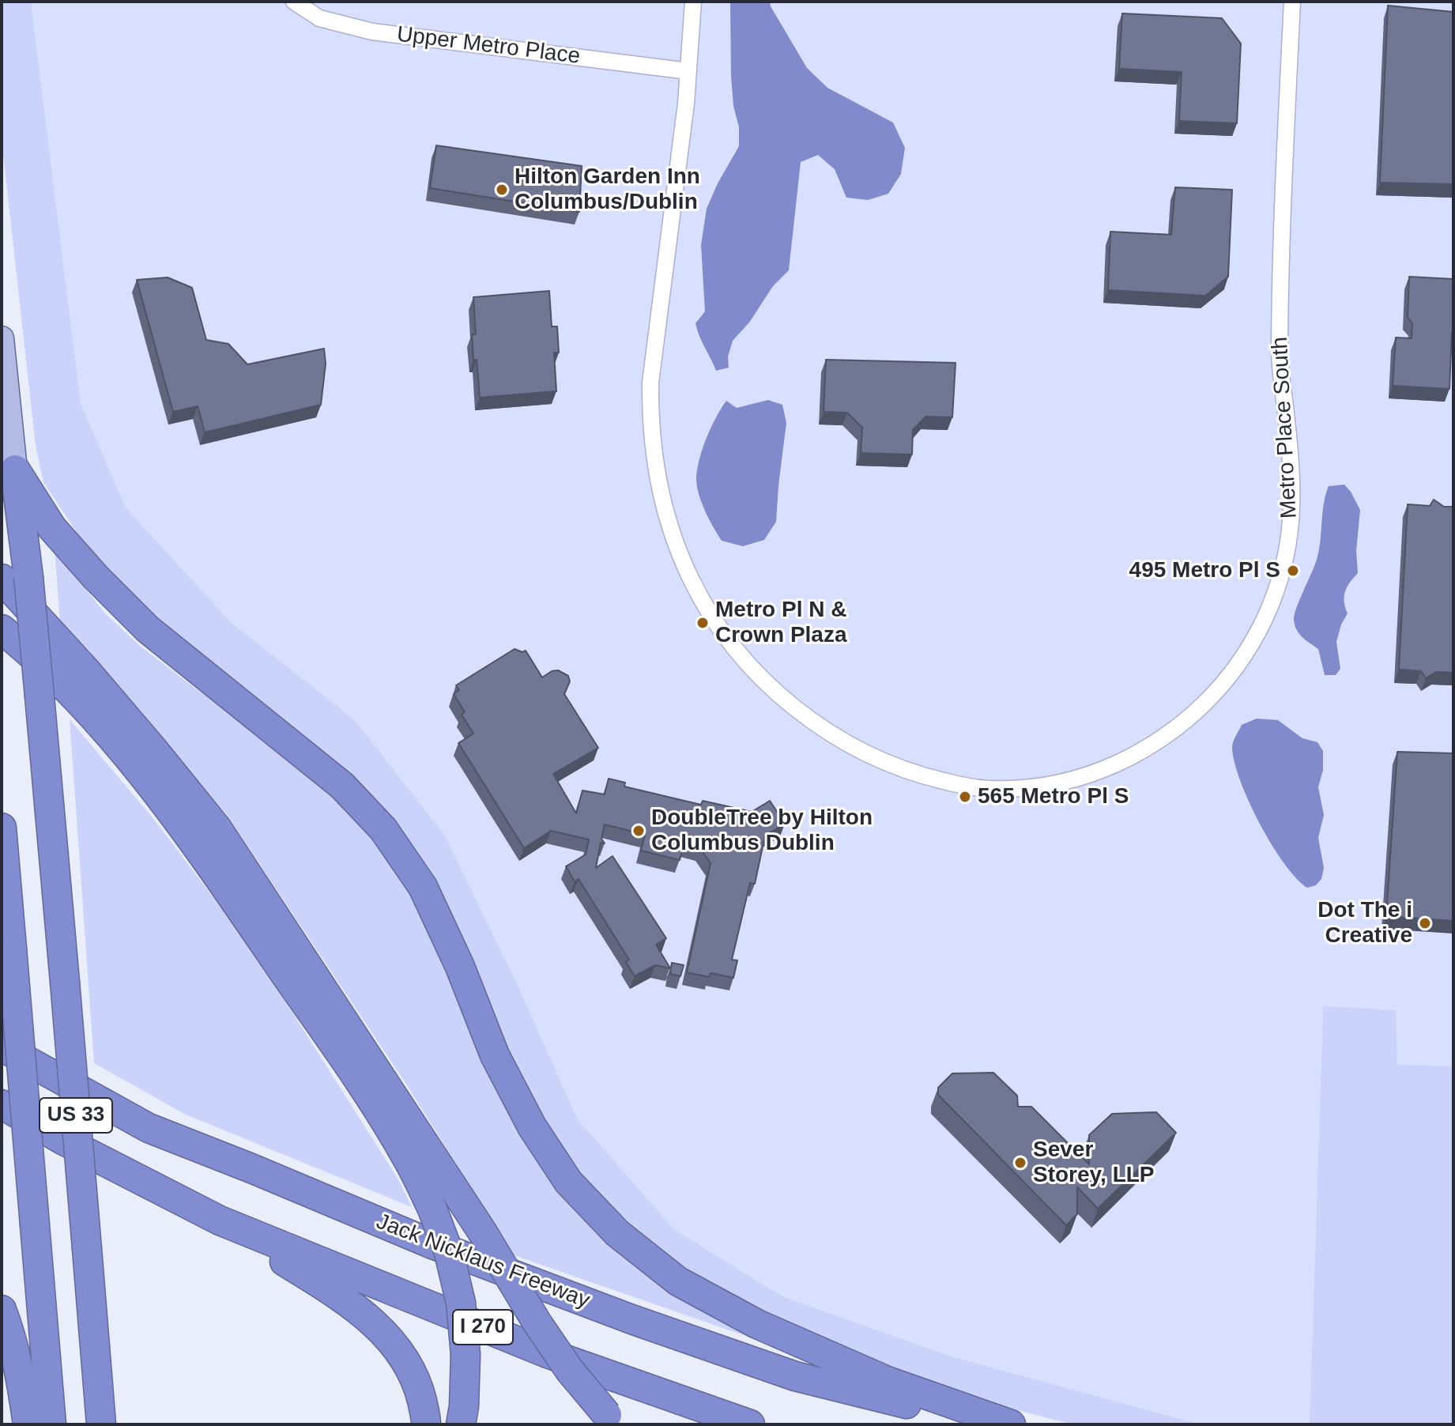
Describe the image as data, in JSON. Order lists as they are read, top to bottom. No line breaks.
{"streets":{"highway":["US 33","Jack Nicklaus Freeway","I 270"],"street":["Upper Metro Place","Metro Place South"]},"crossings":[["Upper Metro Place","Metro Place South"]],"places":["Hilton Garden Inn Columbus/Dublin","495 Metro Pl S","Metro Pl N & Crown Plaza","565 Metro Pl S","DoubleTree by Hilton Columbus Dublin","Dot The i Creative","Sever Storey, LLP"]}
